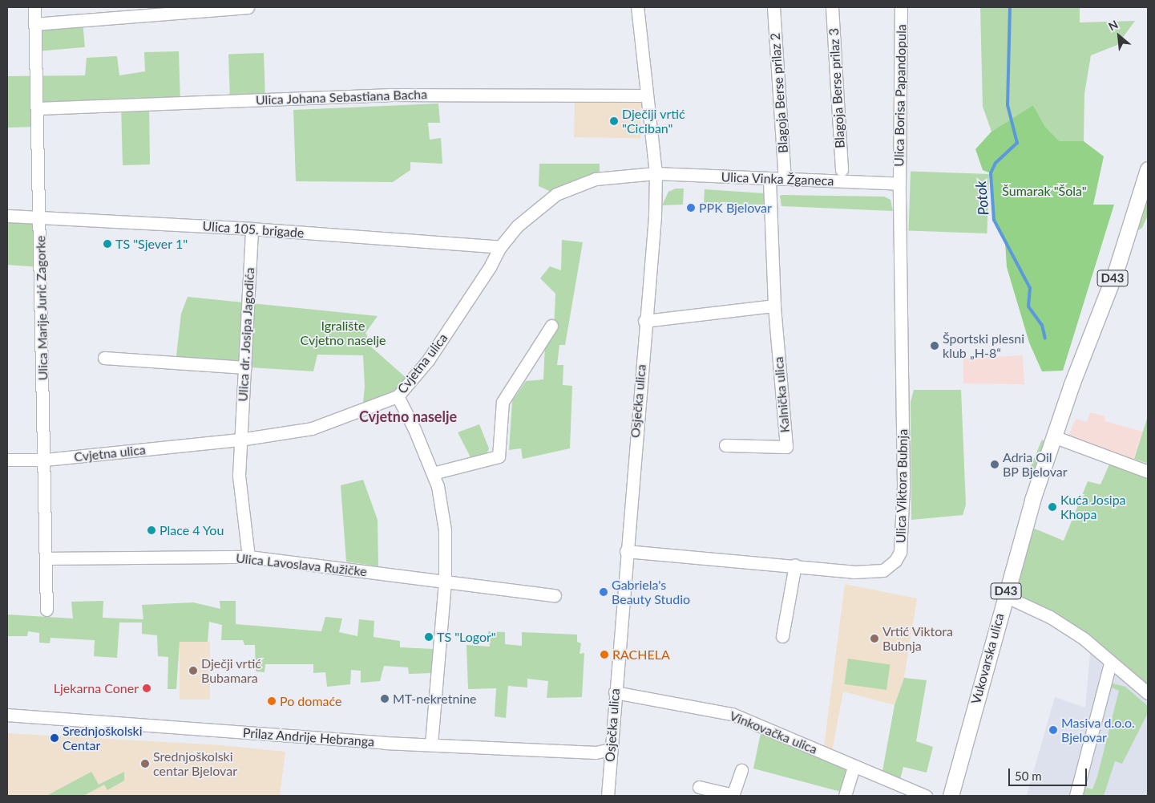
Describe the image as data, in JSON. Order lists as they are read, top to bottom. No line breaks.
{"streets":{"main road":["D43","Vukovarska ulica"],"street":["Blagoja Berse prilaz 3","Blagoja Berse prilaz 2","Ulica Borisa Papandopula","Ulica Johana Sebastiana Bacha","Ulica Vinka Žganeca","Ulica 105. brigade","Ulica Marije Jurić Zagorke","Ulica dr. Josipa Jagodića","Cvjetna ulica","Kalnička ulica","Osječka ulica","Ulica Viktora Bubnja","Ulica Lavoslava Ružičke","Vinkovačka ulica","Prilaz Andrije Hebranga"]},"crossings":[["Blagoja Berse prilaz 2","Ulica Vinka Žganeca"],["Ulica Borisa Papandopula","Ulica Vinka Žganeca"],["Ulica Borisa Papandopula","Ulica Viktora Bubnja"],["Ulica Johana Sebastiana Bacha","Ulica Marije Jurić Zagorke"],["Ulica Johana Sebastiana Bacha","Osječka ulica"],["Ulica Vinka Žganeca","Cvjetna ulica"],["Ulica Vinka Žganeca","Kalnička ulica"],["Ulica Vinka Žganeca","Osječka ulica"],["Ulica Vinka Žganeca","Ulica Viktora Bubnja"],["Ulica 105. brigade","Ulica Marije Jurić Zagorke"],["Ulica 105. brigade","Ulica dr. Josipa Jagodića"],["Ulica 105. brigade","Cvjetna ulica"],["Ulica Marije Jurić Zagorke","Cvjetna ulica"],["Ulica Marije Jurić Zagorke","Ulica Lavoslava Ružičke"],["Ulica dr. Josipa Jagodića","Cvjetna ulica"],["Ulica dr. Josipa Jagodića","Ulica Lavoslava Ružičke"],["Cvjetna ulica","Osječka ulica"],["Osječka ulica","Ulica Viktora Bubnja"],["Osječka ulica","Vinkovačka ulica"],["Osječka ulica","Prilaz Andrije Hebranga"]],"districts":["Cvjetno naselje"],"water":["Potok"],"parks":["Šumarak \"Šola\"","Igralište Cvjetno naselje"],"places":["Dječiji vrtić \"Ciciban\"","PPK Bjelovar","TS \"Sjever 1\"","Športski plesni klub „H-8“","Adria Oil BP Bjelovar","Kuća Josipa Khopa","Place 4 You","Gabriela's Beauty Studio","TS \"Logor\"","Vrtić Viktora Bubnja","RACHELA","Dječji vrtić Bubamara","Ljekarna Coner","MT-nekretnine","Po domaće","Masiva d.o.o. Bjelovar","Srednjoškolski Centar","Srednjoškolski centar Bjelovar"],"scale_bar":"50 m","north":"top left"}
